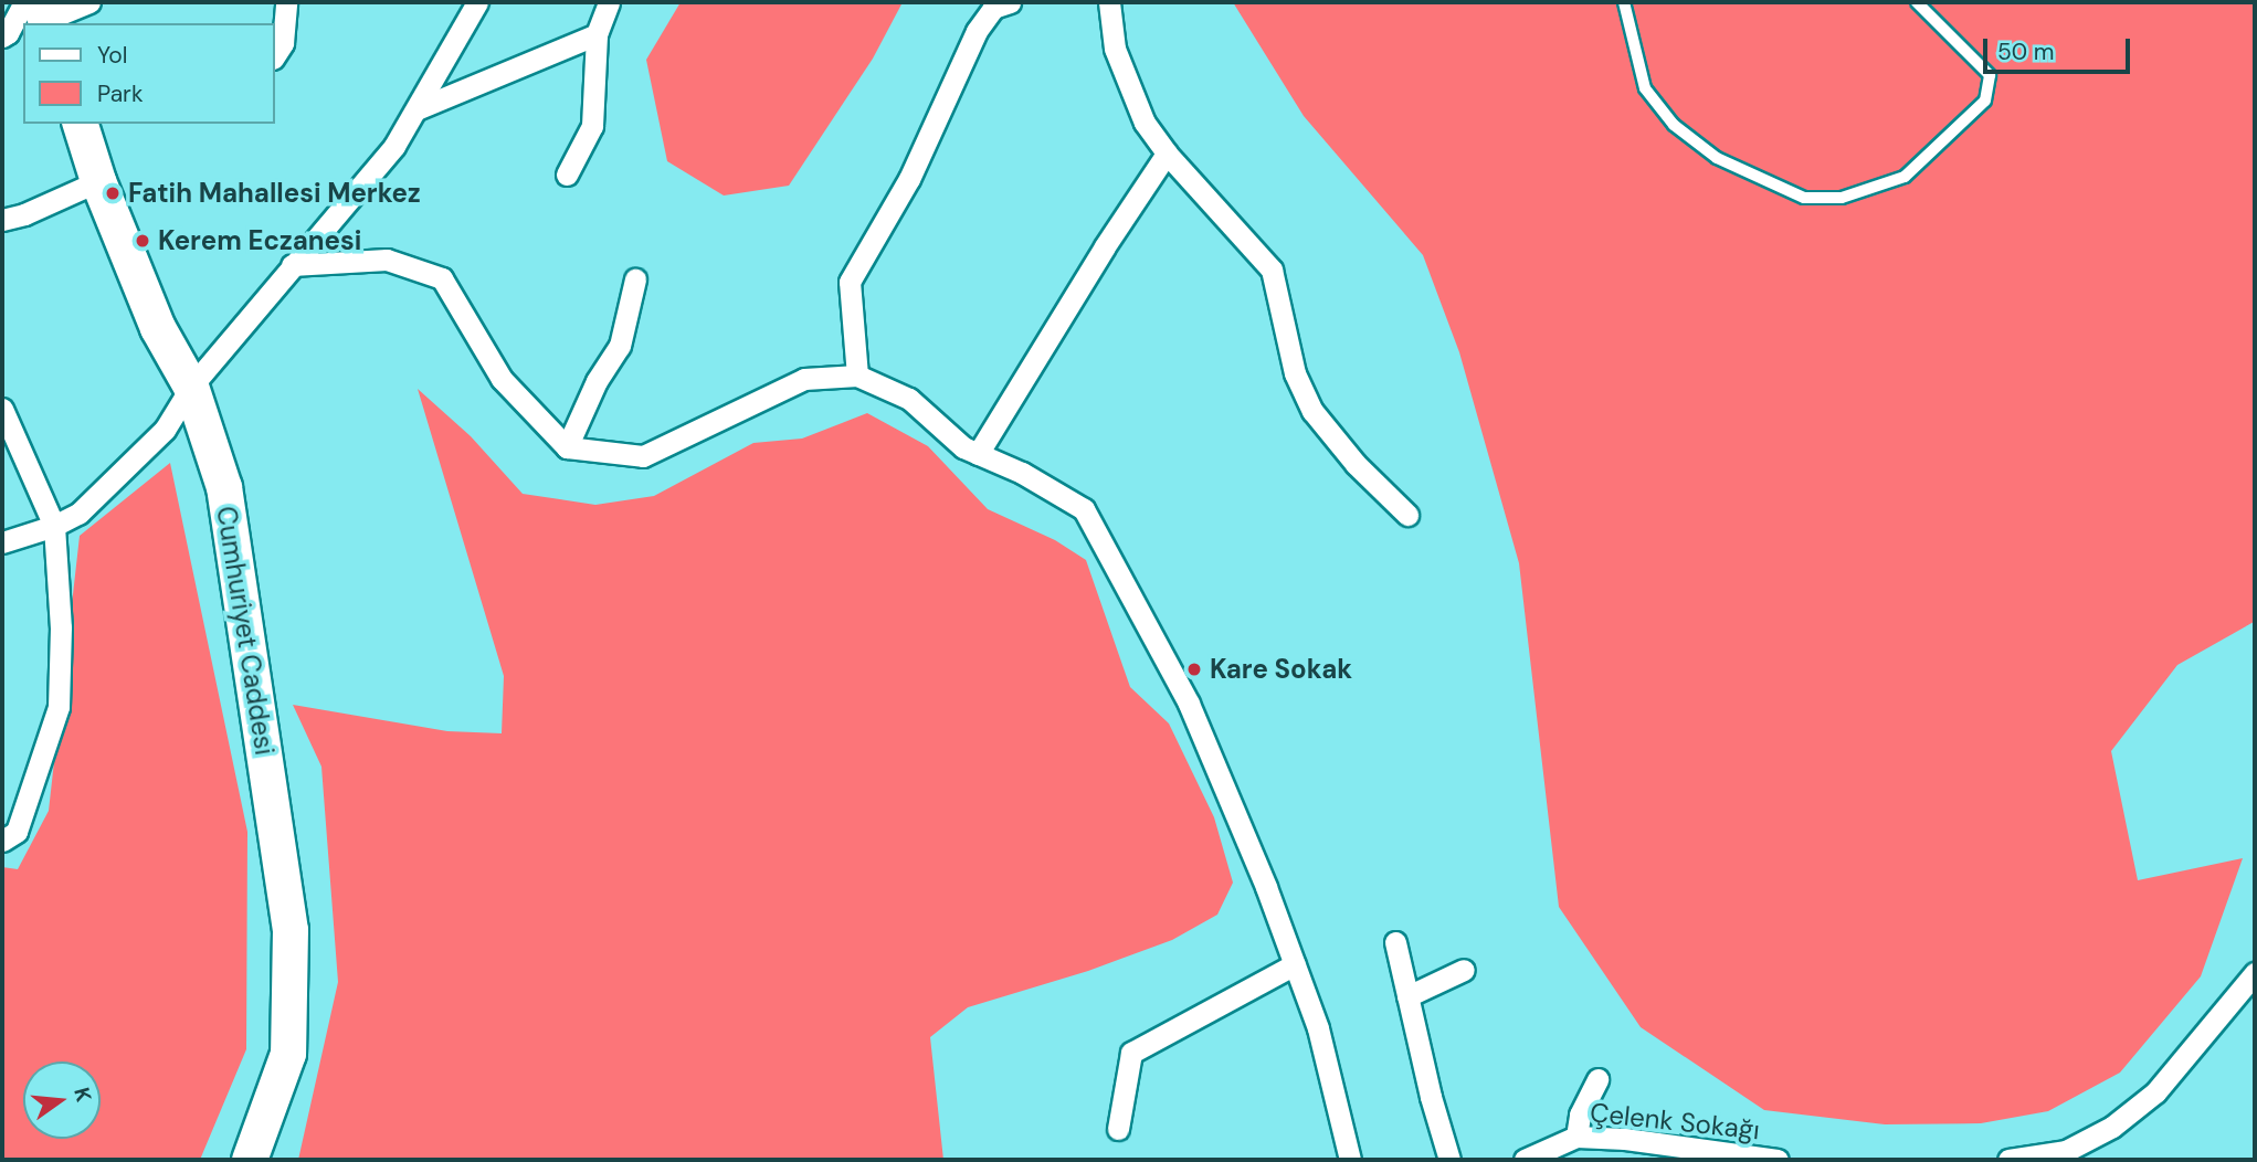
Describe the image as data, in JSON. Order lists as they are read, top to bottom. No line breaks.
{"streets":{"main road":["Cumhuriyet Caddesi"],"street":["Çelenk Sokağı"]},"places":["Fatih Mahallesi Merkez","Kerem Eczanesi","Kare Sokak"],"legend":["Yol","Park"],"scale_bar":"50 m","north":"right"}
